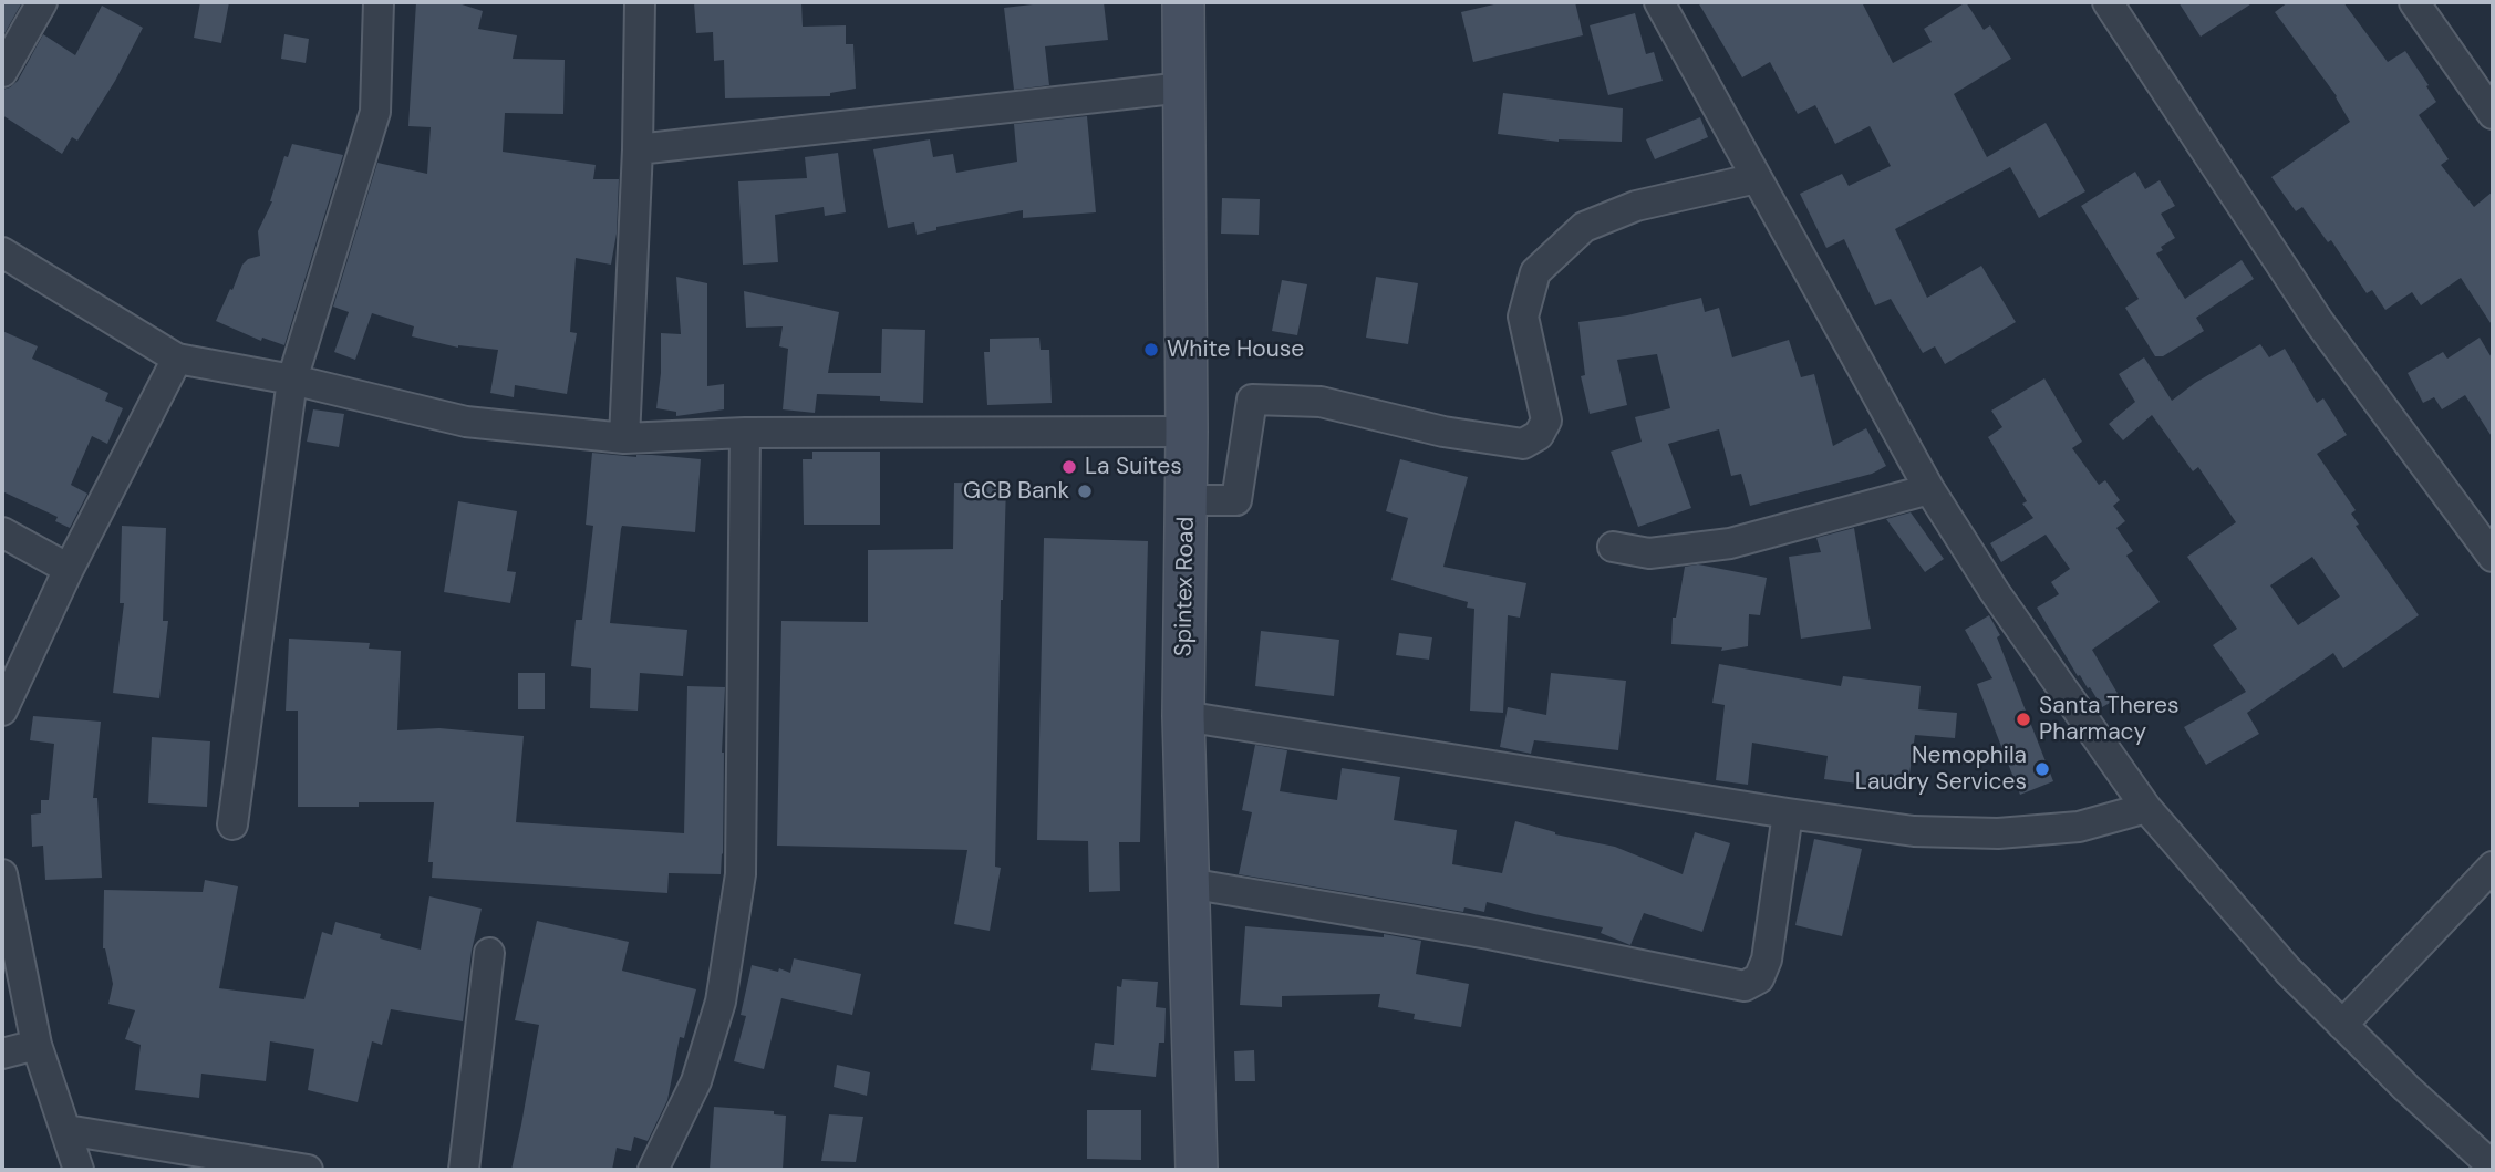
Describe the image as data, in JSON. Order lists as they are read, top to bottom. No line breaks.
{"streets":{"main road":["Spintex Road"]},"places":["White House","La Suites","GCB Bank","Santa Theres Pharmacy","Nemophila Laudry Services"]}
